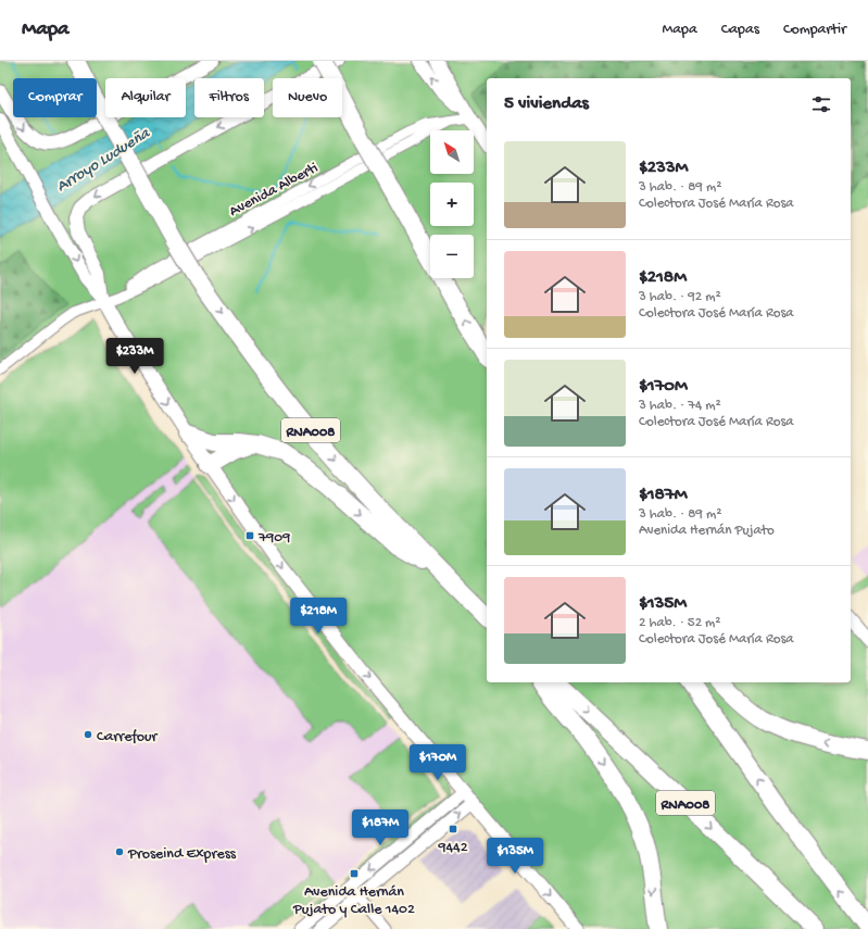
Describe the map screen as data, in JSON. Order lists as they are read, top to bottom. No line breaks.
{"streets":{"highway":["RNA008"],"street":["Avenida Alberti"]},"water":["Arroyo Ludueña"],"places":{"transit":["7909","9442","Avenida Hernán Pujato y Calle 1402"],"other":["Carrefour","Proseind Express"]},"north":"top left","page":{"header":"Mapa","nav":["Mapa","Capas","Compartir"],"chip":["Comprar","Alquilar","Filtros","Nuevo"],"heading":"5 viviendas","map_buttons":["+","−"],"list":[{"name":"$233M","note":"3 hab. · 89 m² · Colectora José María Rosa"},{"name":"$218M","note":"3 hab. · 92 m² · Colectora José María Rosa"},{"name":"$170M","note":"3 hab. · 74 m² · Colectora José María Rosa"},{"name":"$187M","note":"3 hab. · 89 m² · Avenida Hernán Pujato"},{"name":"$135M","note":"2 hab. · 52 m² · Colectora José María Rosa"}],"price":["$233M","$218M","$170M","$187M","$135M"]}}
